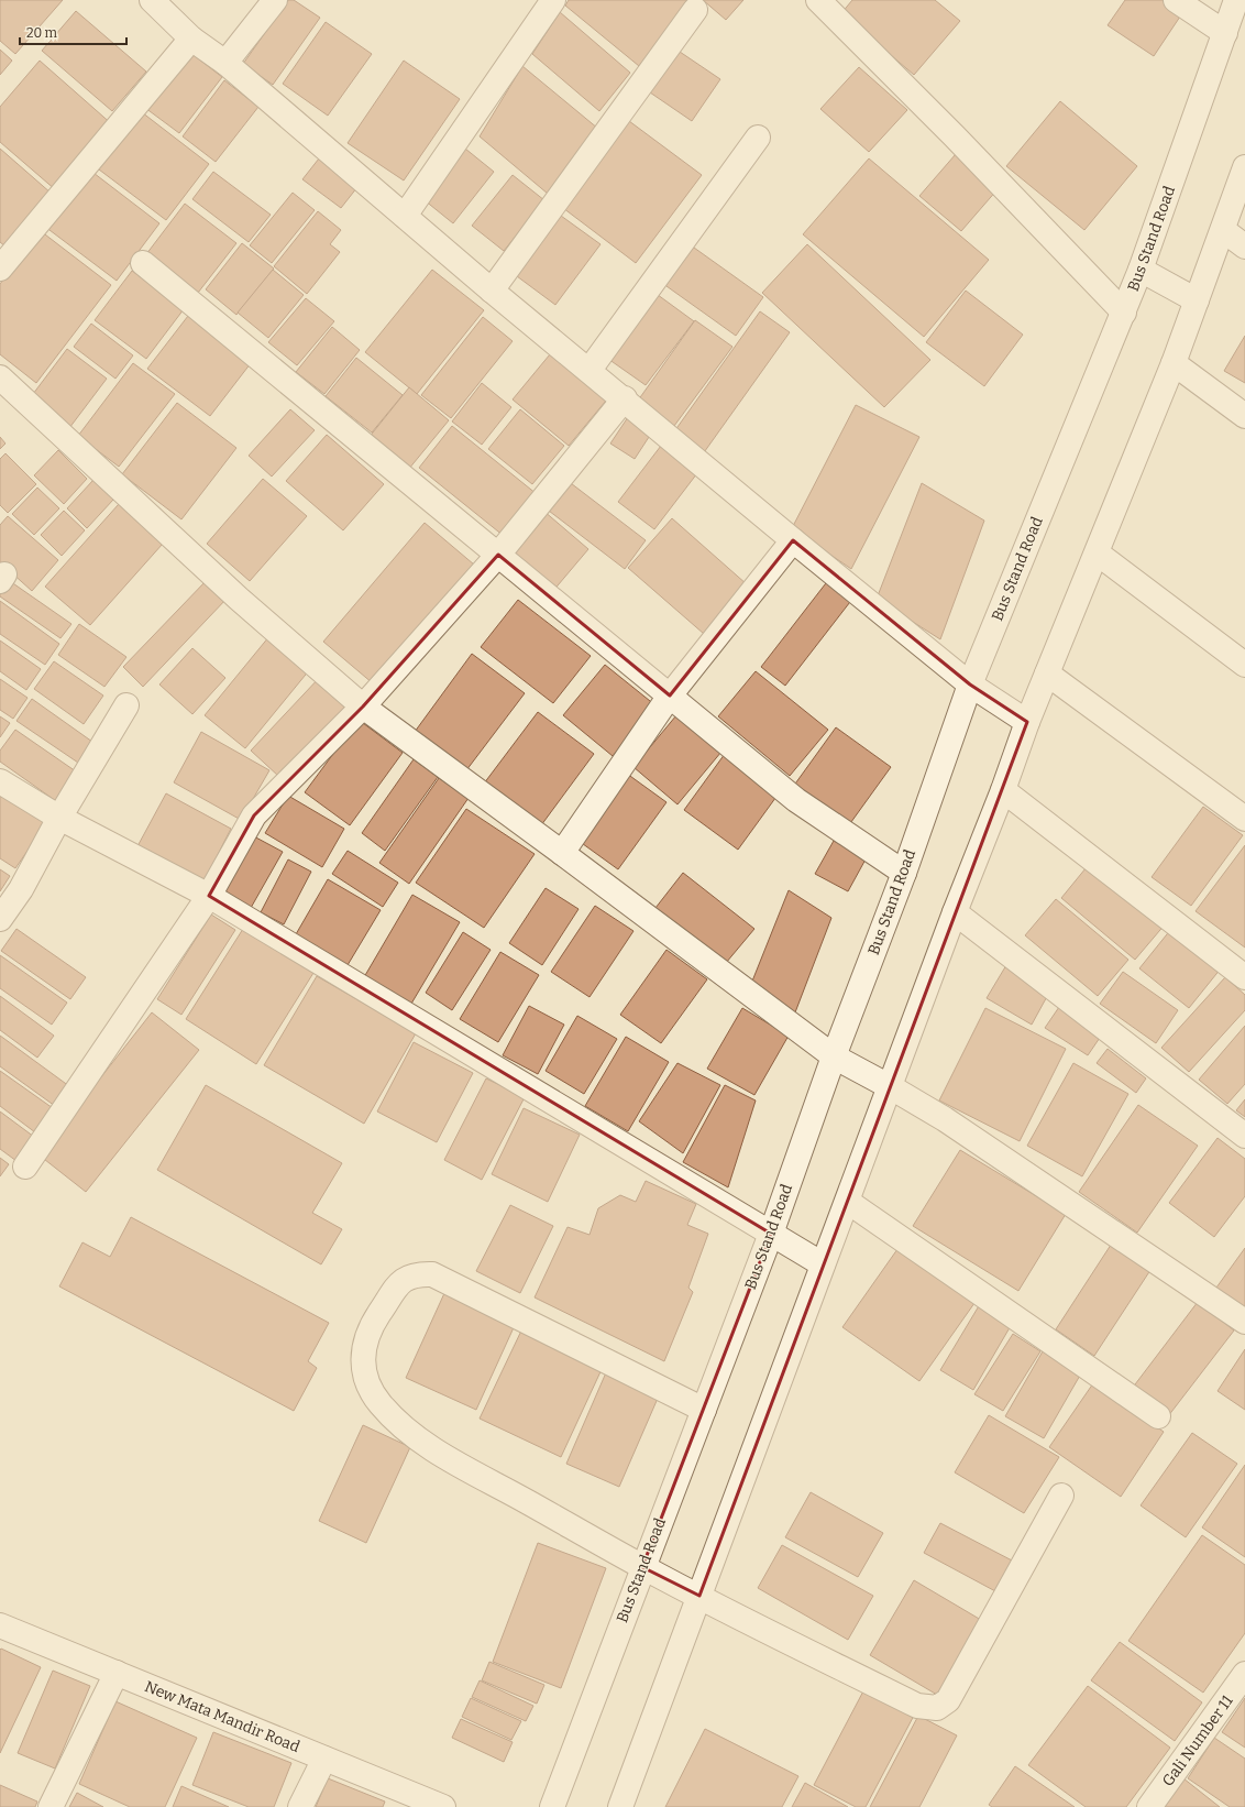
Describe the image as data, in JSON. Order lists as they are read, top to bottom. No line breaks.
{"streets":{"street":["Bus Stand Road","New Mata Mandir Road","Gali Number 11"]},"scale_bar":"20 m"}
